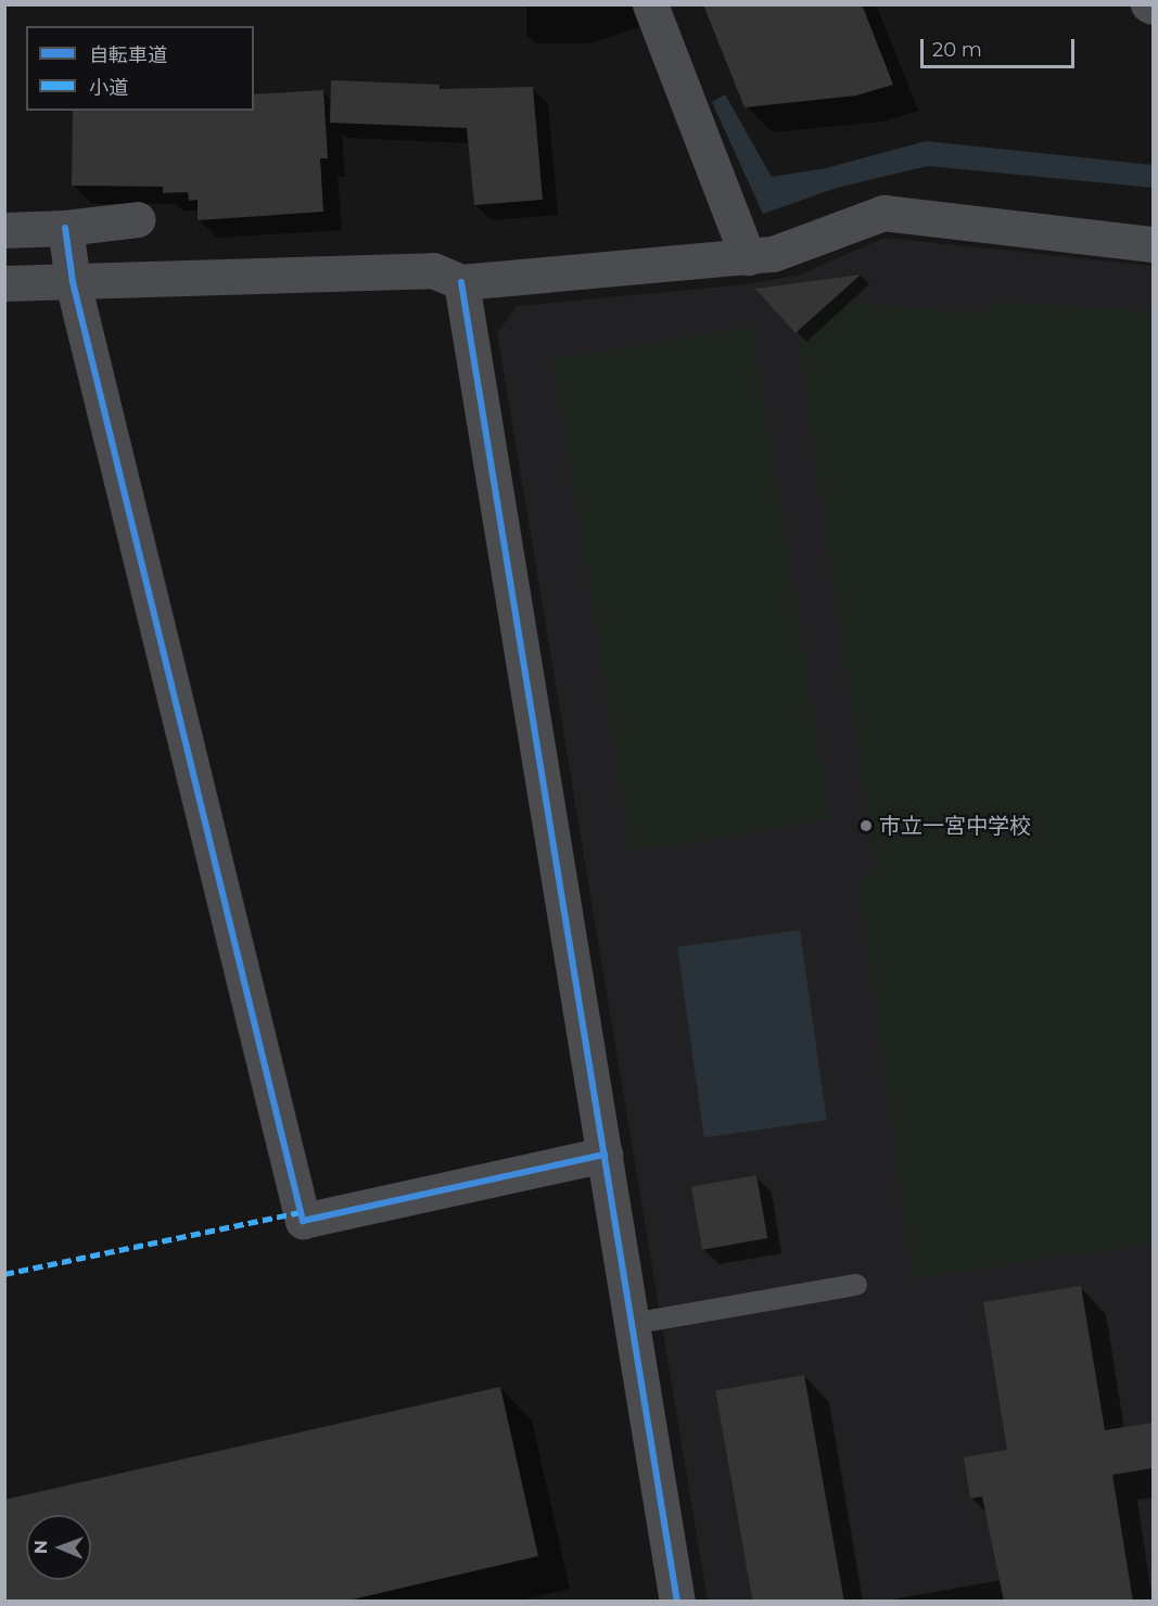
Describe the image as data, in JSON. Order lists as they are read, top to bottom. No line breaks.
{"places":["市立一宮中学校"],"legend":["自転車道","小道"],"scale_bar":"20 m","north":"left"}
